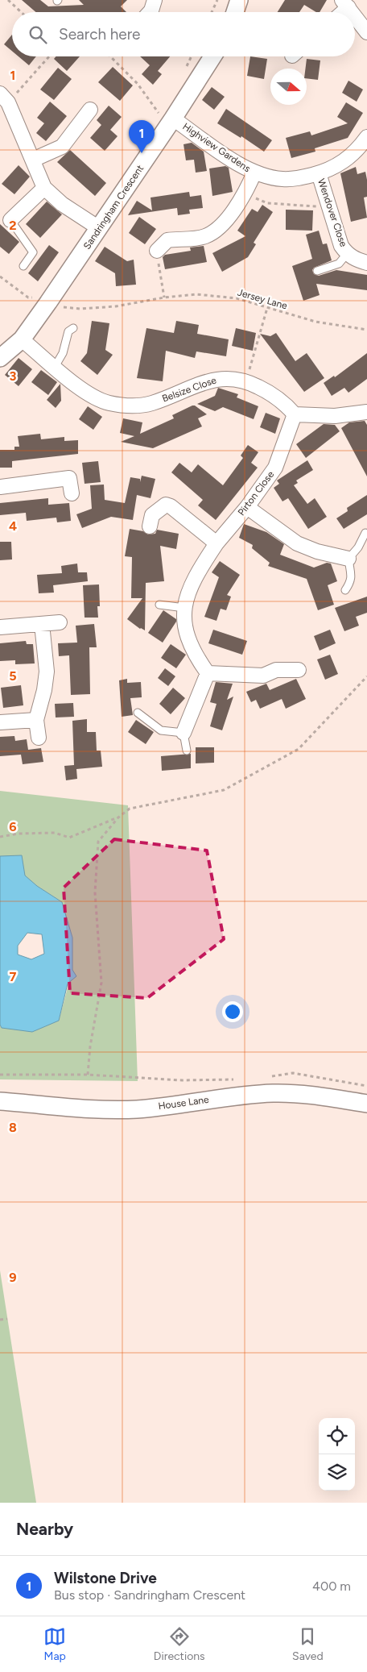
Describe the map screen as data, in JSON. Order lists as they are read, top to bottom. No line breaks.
{"streets":{"street":["Highview Gardens","Sandringham Crescent","Wendover Close","Belsize Close","Pirton Close","House Lane"],"path":["Jersey Lane"]},"crossings":[["Highview Gardens","Sandringham Crescent"],["Highview Gardens","Wendover Close"],["Sandringham Crescent","Belsize Close"],["Belsize Close","Pirton Close"]],"north":"right","page":{"search":"Search here","pins":"1","heading":"Nearby","list":[{"mark":"1","name":"Wilstone Drive","note":"Bus stop · Sandringham Crescent","value":"400 m"}],"nav":["Map","Directions","Saved"]},"grid":{"rows":["1","2","3","4","5","6","7","8","9"]}}
